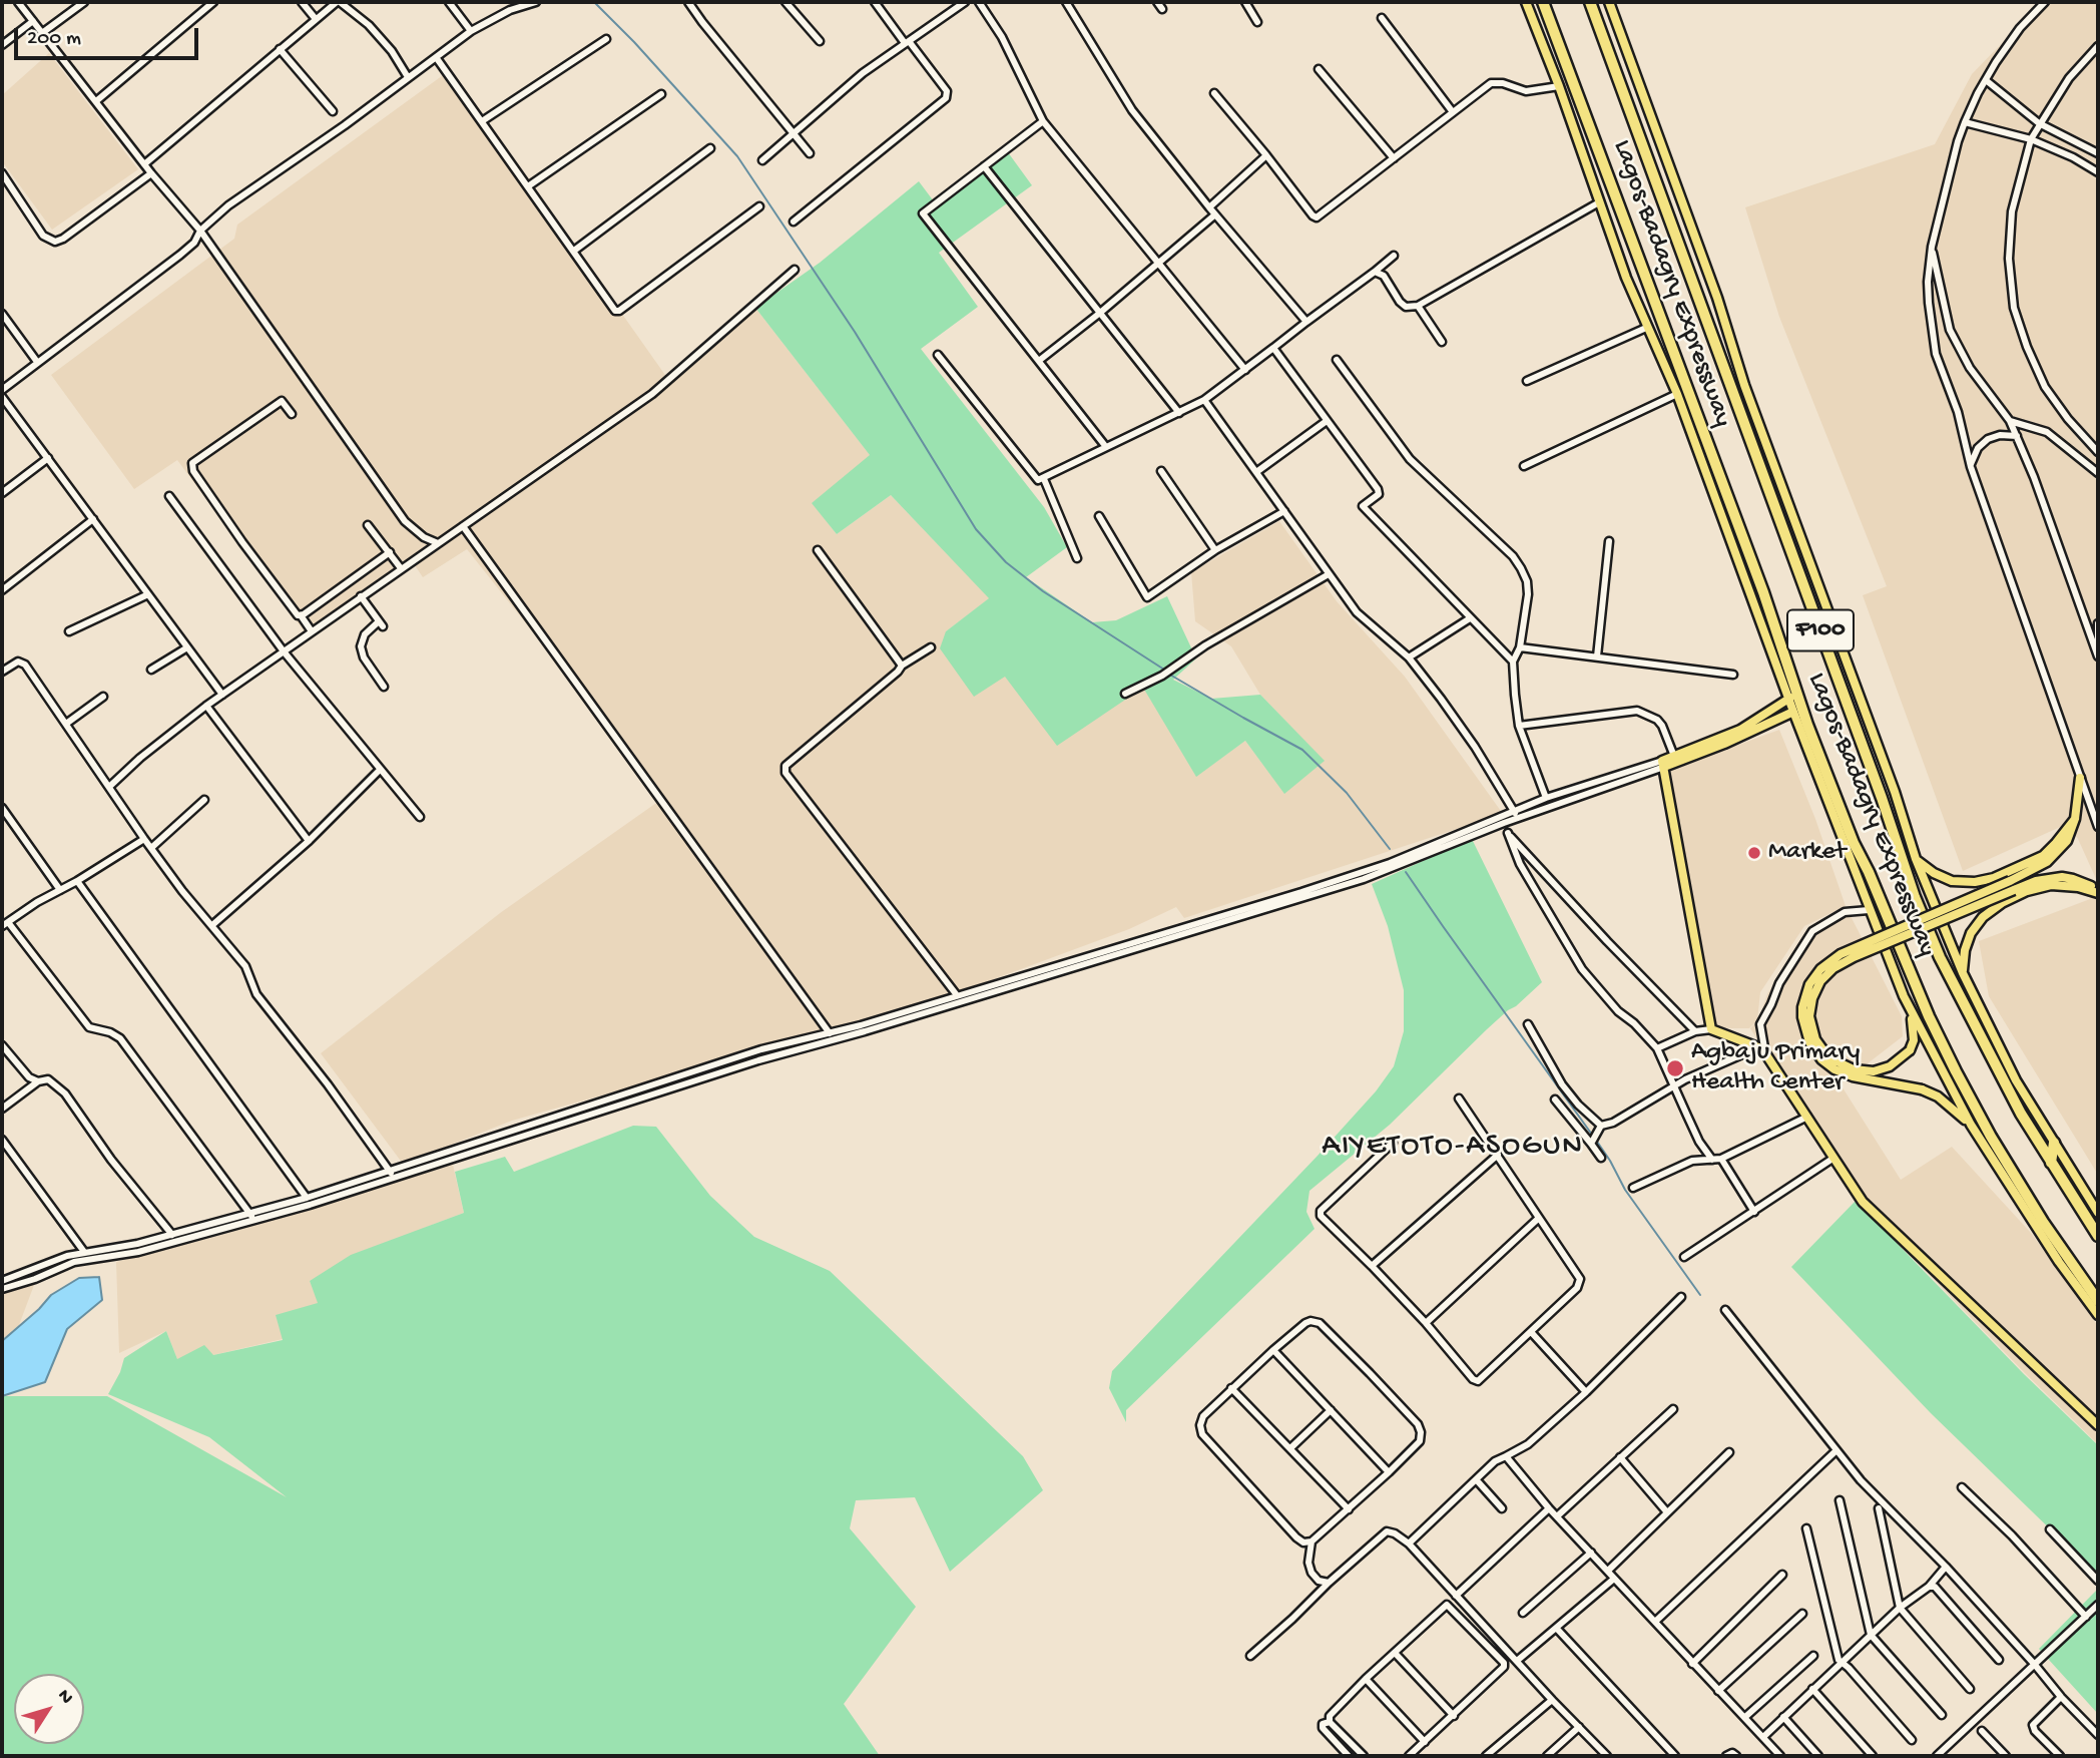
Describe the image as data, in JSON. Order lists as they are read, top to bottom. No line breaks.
{"streets":{"highway":["Lagos-Badagry Expressway","F100"]},"districts":["AIYETOTO-ASOGUN"],"places":["Market","Agbaju Primary Health Center"],"scale_bar":"200 m","north":"top right"}
